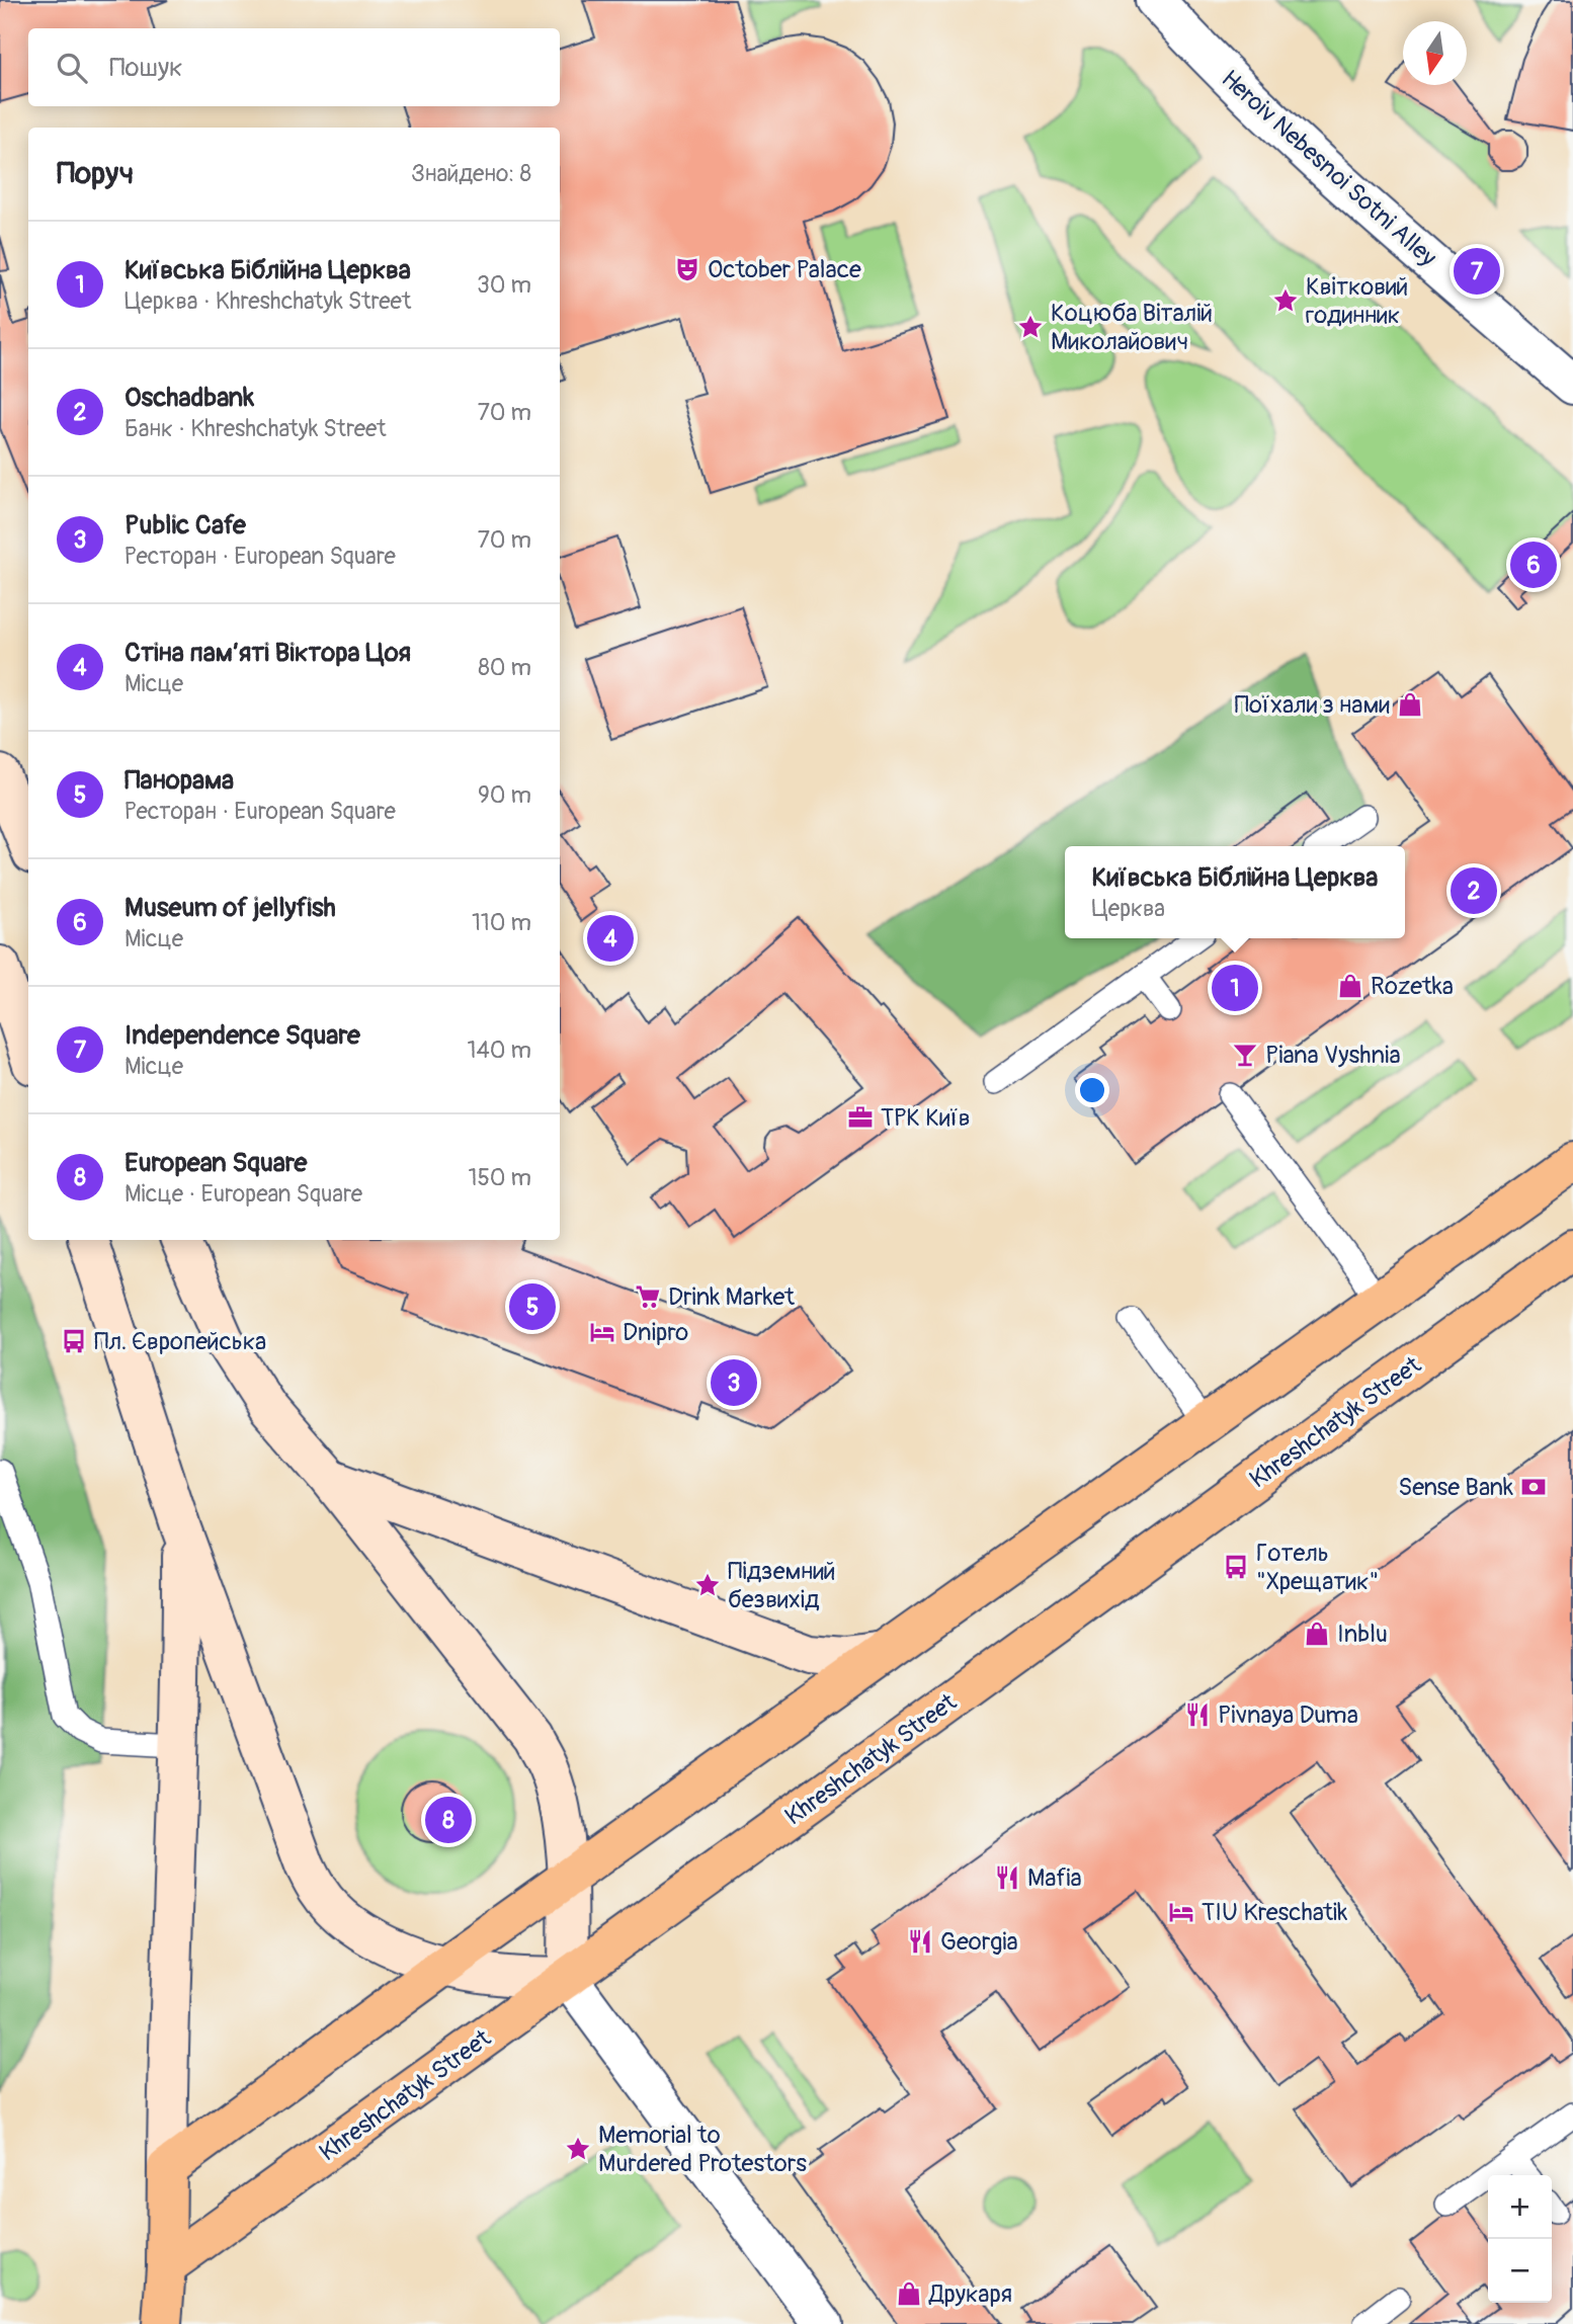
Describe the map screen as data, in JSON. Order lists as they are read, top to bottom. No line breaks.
{"streets":{"main road":["Khreshchatyk Street"],"street":["Heroiv Nebesnoi Sotni Alley"]},"places":{"theatre":["October Palace"],"place":["Квітковий годинник","Коцюба Віталій Миколайович","Підземний безвихід","Memorial to Murdered Protestors"],"shop":["Поїхали з нами","Rozetka","Inblu","Друкаря"],"bar":["Piana Vyshnia"],"office":["ТРК Київ"],"supermarket":["Drink Market"],"hotel":["Dnipro","TIU Kreschatik"],"bus stop":["Пл. Європейська","Готель \"Хрещатик\""],"bank":["Sense Bank"],"restaurant":["Pivnaya Duma","Mafia","Georgia"]},"north":"bottom","page":{"search":"Пошук","heading":["Поруч","Знайдено: 8"],"list":[{"mark":"1","name":"Київська Біблійна Церква","note":"Церква · Khreshchatyk Street","value":"30 m"},{"mark":"2","name":"Oschadbank","note":"Банк · Khreshchatyk Street","value":"70 m"},{"mark":"3","name":"Public Cafe","note":"Ресторан · European Square","value":"70 m"},{"mark":"4","name":"Стіна пам’яті Віктора Цоя","note":"Місце","value":"80 m"},{"mark":"5","name":"Панорама","note":"Ресторан · European Square","value":"90 m"},{"mark":"6","name":"Museum of jellyfish","note":"Місце","value":"110 m"},{"mark":"7","name":"Independence Square","note":"Місце","value":"140 m"},{"mark":"8","name":"European Square","note":"Місце · European Square","value":"150 m"}],"pins":["7","6","2","4","1","5","3","8"],"popup":["Київська Біблійна Церква","Церква"],"map_buttons":["+","−"]}}
